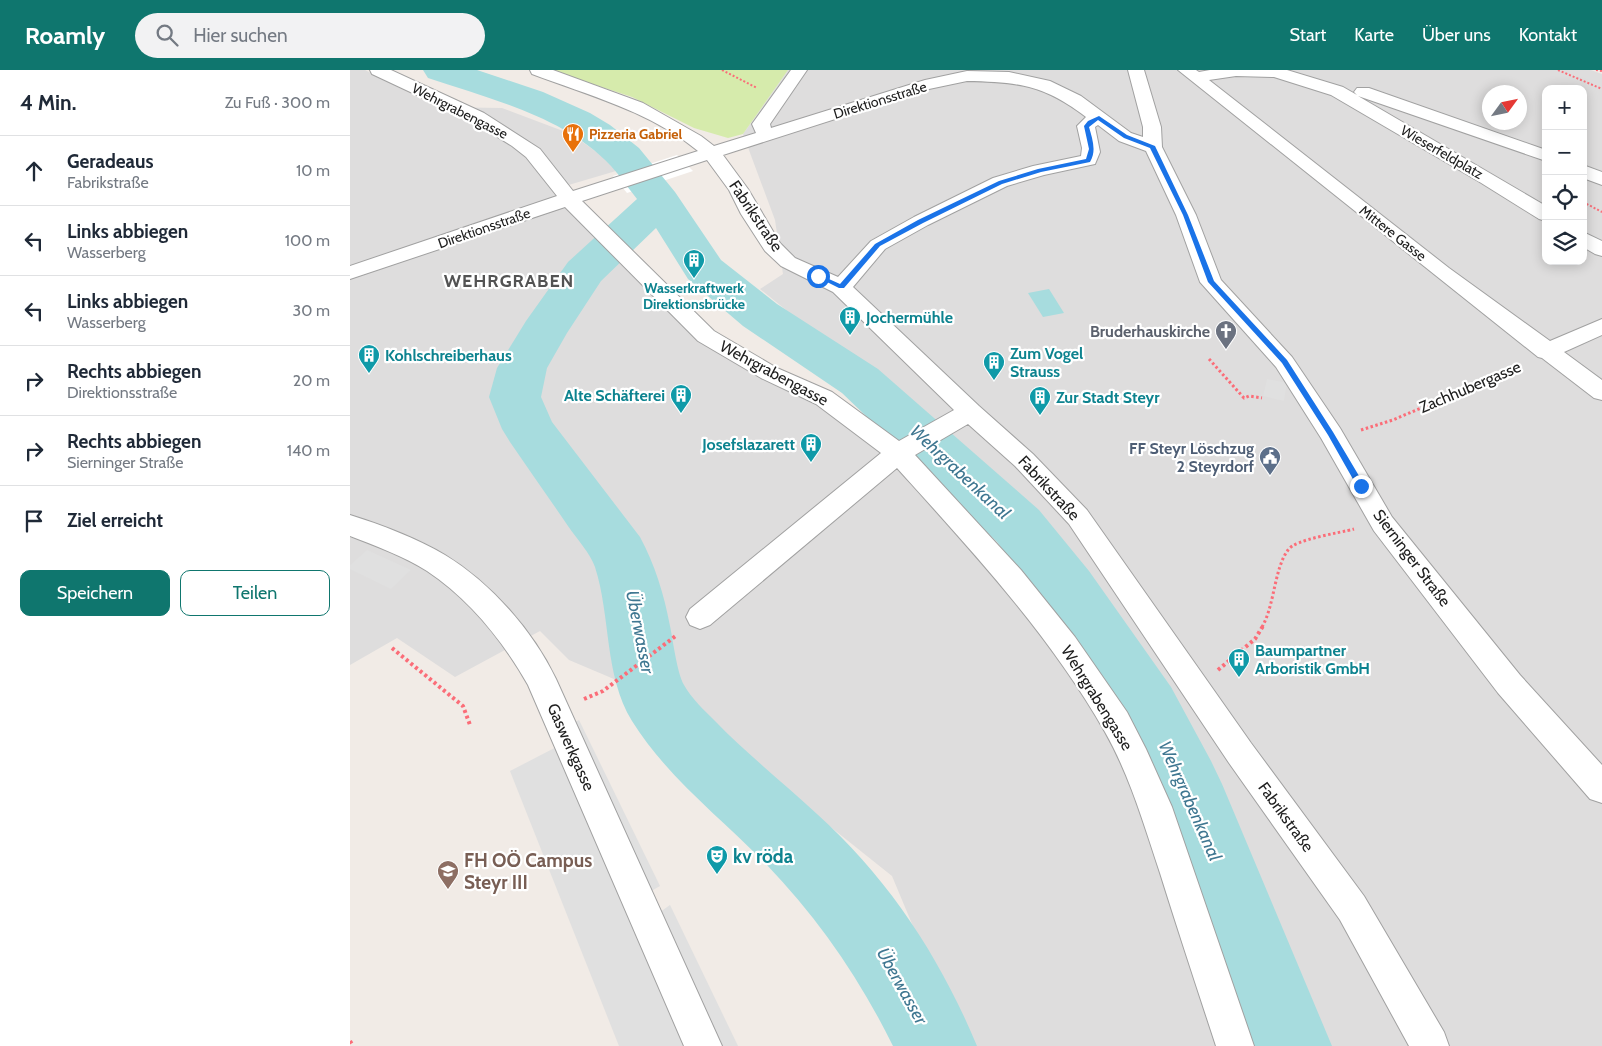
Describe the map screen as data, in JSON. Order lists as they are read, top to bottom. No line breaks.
{"streets":{"street":["Direktionsstraße","Wehrgrabengasse","Wieserfeldplatz","Fabrikstraße","Mittere Gasse","Sierninger Straße","Gaswerkgasse"],"path":["Zachhubergasse"]},"crossings":[["Direktionsstraße","Wehrgrabengasse"],["Direktionsstraße","Fabrikstraße"],["Direktionsstraße","Sierninger Straße"],["Wieserfeldplatz","Mittere Gasse"],["Mittere Gasse","Zachhubergasse"],["Zachhubergasse","Sierninger Straße"]],"districts":["WEHRGRABEN"],"water":["Wehrgrabenkanal","Überwasser"],"places":{"restaurant":["Pizzeria Gabriel"],"building":["Wasserkraftwerk Direktionsbrücke","Jochermühle","Kohlschreiberhaus","Zum Vogel Strauss","Alte Schäfterei","Zur Stadt Steyr","Josefslazarett","Baumpartner Arboristik GmbH"],"church":["Bruderhauskirche"],"public building":["FF Steyr Löschzug 2 Steyrdorf"],"theatre":["kv röda"],"school or university":["FH OÖ Campus Steyr III"]},"north":"top right","page":{"header":"Roamly","search":"Hier suchen","nav":["Start","Karte","Über uns","Kontakt"],"heading":["4 Min.","Zu Fuß · 300 m"],"map_buttons":["+","−"],"list":[["Geradeaus","Fabrikstraße","10 m"],["Links abbiegen","Wasserberg","100 m"],["Links abbiegen","Wasserberg","30 m"],["Rechts abbiegen","Direktionsstraße","20 m"],["Rechts abbiegen","Sierninger Straße","140 m"],"Ziel erreicht"],"buttons":["Speichern","Teilen"]}}
